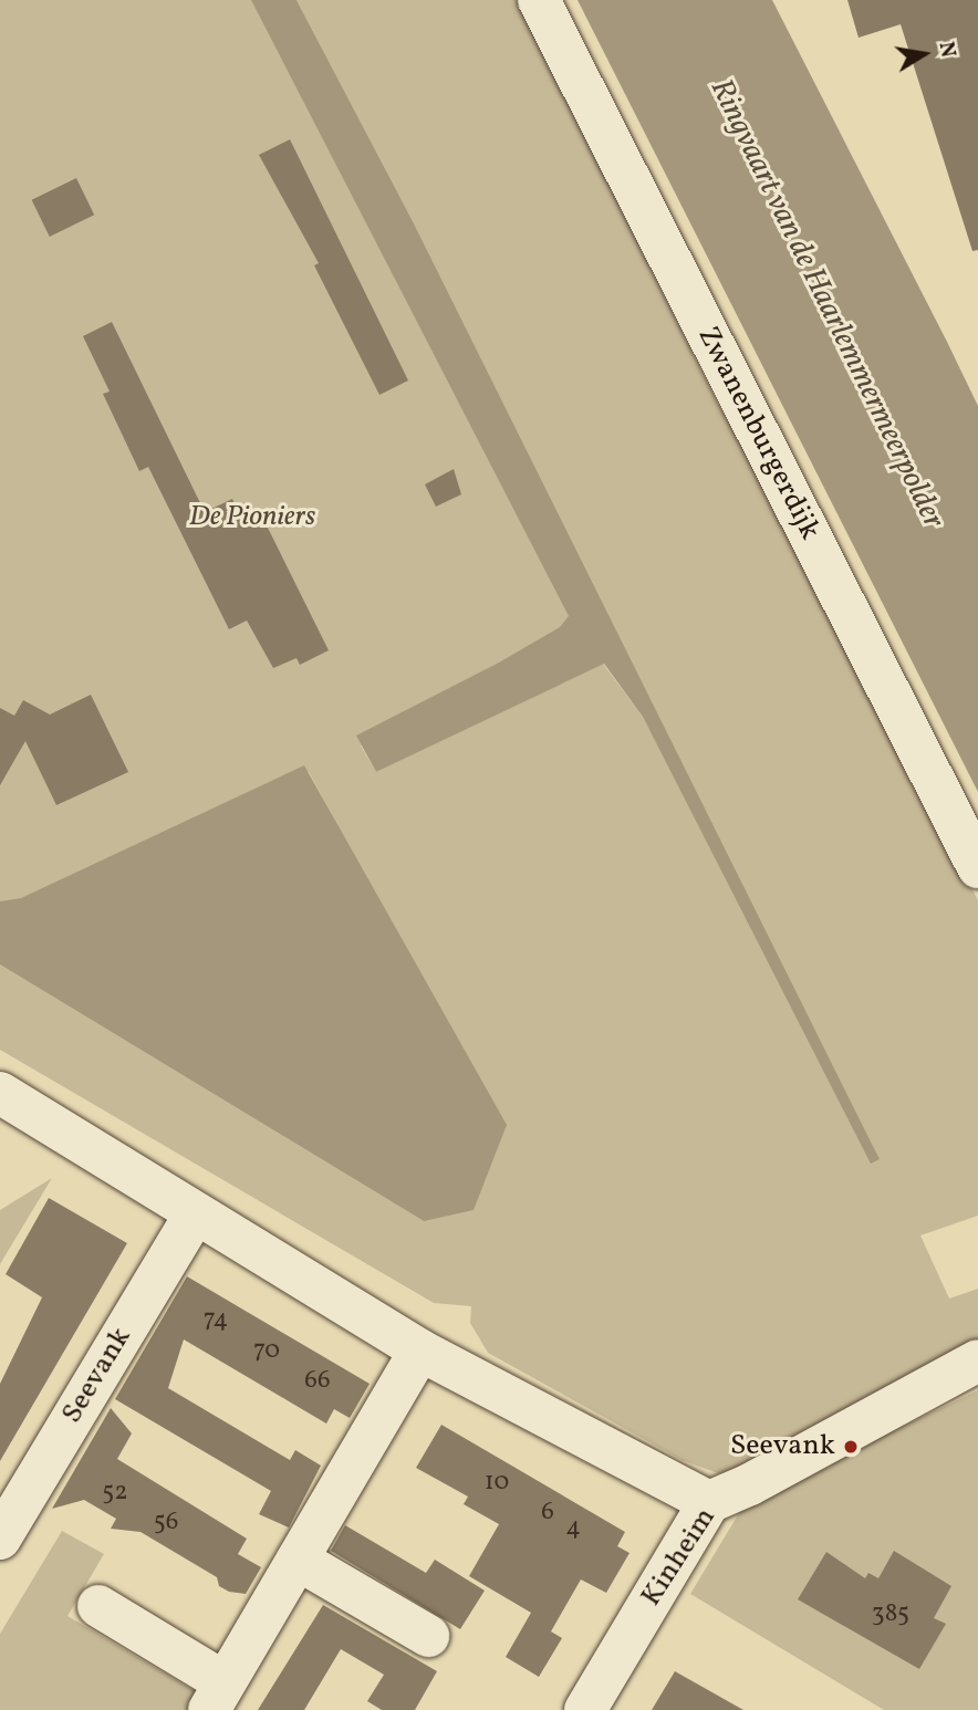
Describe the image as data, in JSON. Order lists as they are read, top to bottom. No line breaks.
{"streets":{"street":["Zwanenburgerdijk","Seevank","Kinheim"]},"water":["Ringvaart van de Haarlemmermeerpolder"],"parks":["De Pioniers"],"places":["Seevank"],"house_numbers":["74","70","66","10","52","6","56","4","385"],"north":"right"}
